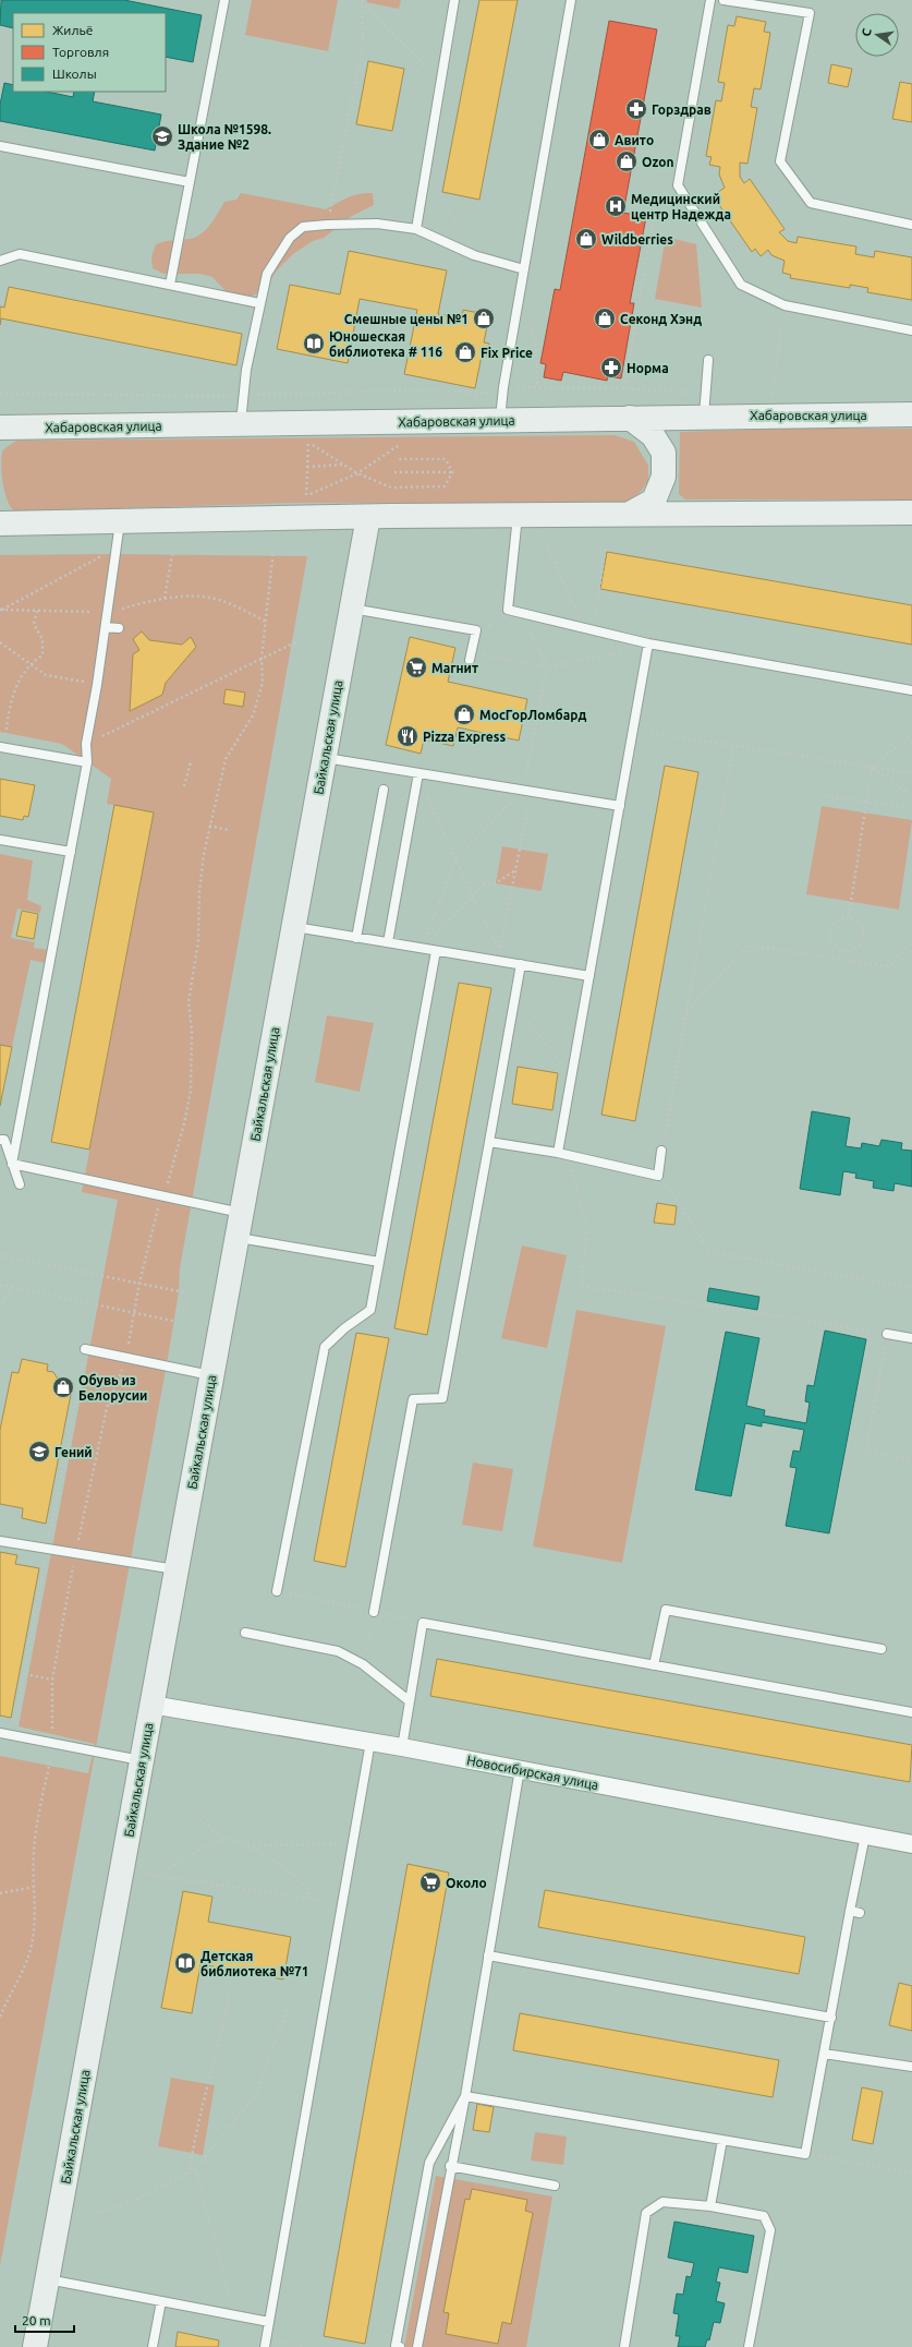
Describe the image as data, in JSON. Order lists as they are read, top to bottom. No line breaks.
{"streets":{"main road":["Хабаровская улица","Байкальская улица"],"street":["Новосибирская улица"]},"crossings":[["Байкальская улица","Новосибирская улица"]],"places":{"pharmacy":["Горздрав","Норма"],"school or university":["Школа №1598. Здание №2","Гений"],"shop":["Авито","Ozon","Wildberries","Смешные цены №1","Секонд Хэнд","Fix Price","МосГорЛомбард","Обувь из Белорусии"],"hospital":["Медицинский центр Надежда"],"library":["Юношеская библиотека # 116","Детская библиотека №71"],"supermarket":["Магнит","Около"],"restaurant":["Pizza Express"]},"legend":["Жильё","Торговля","Школы"],"scale_bar":"20 m","north":"left"}
